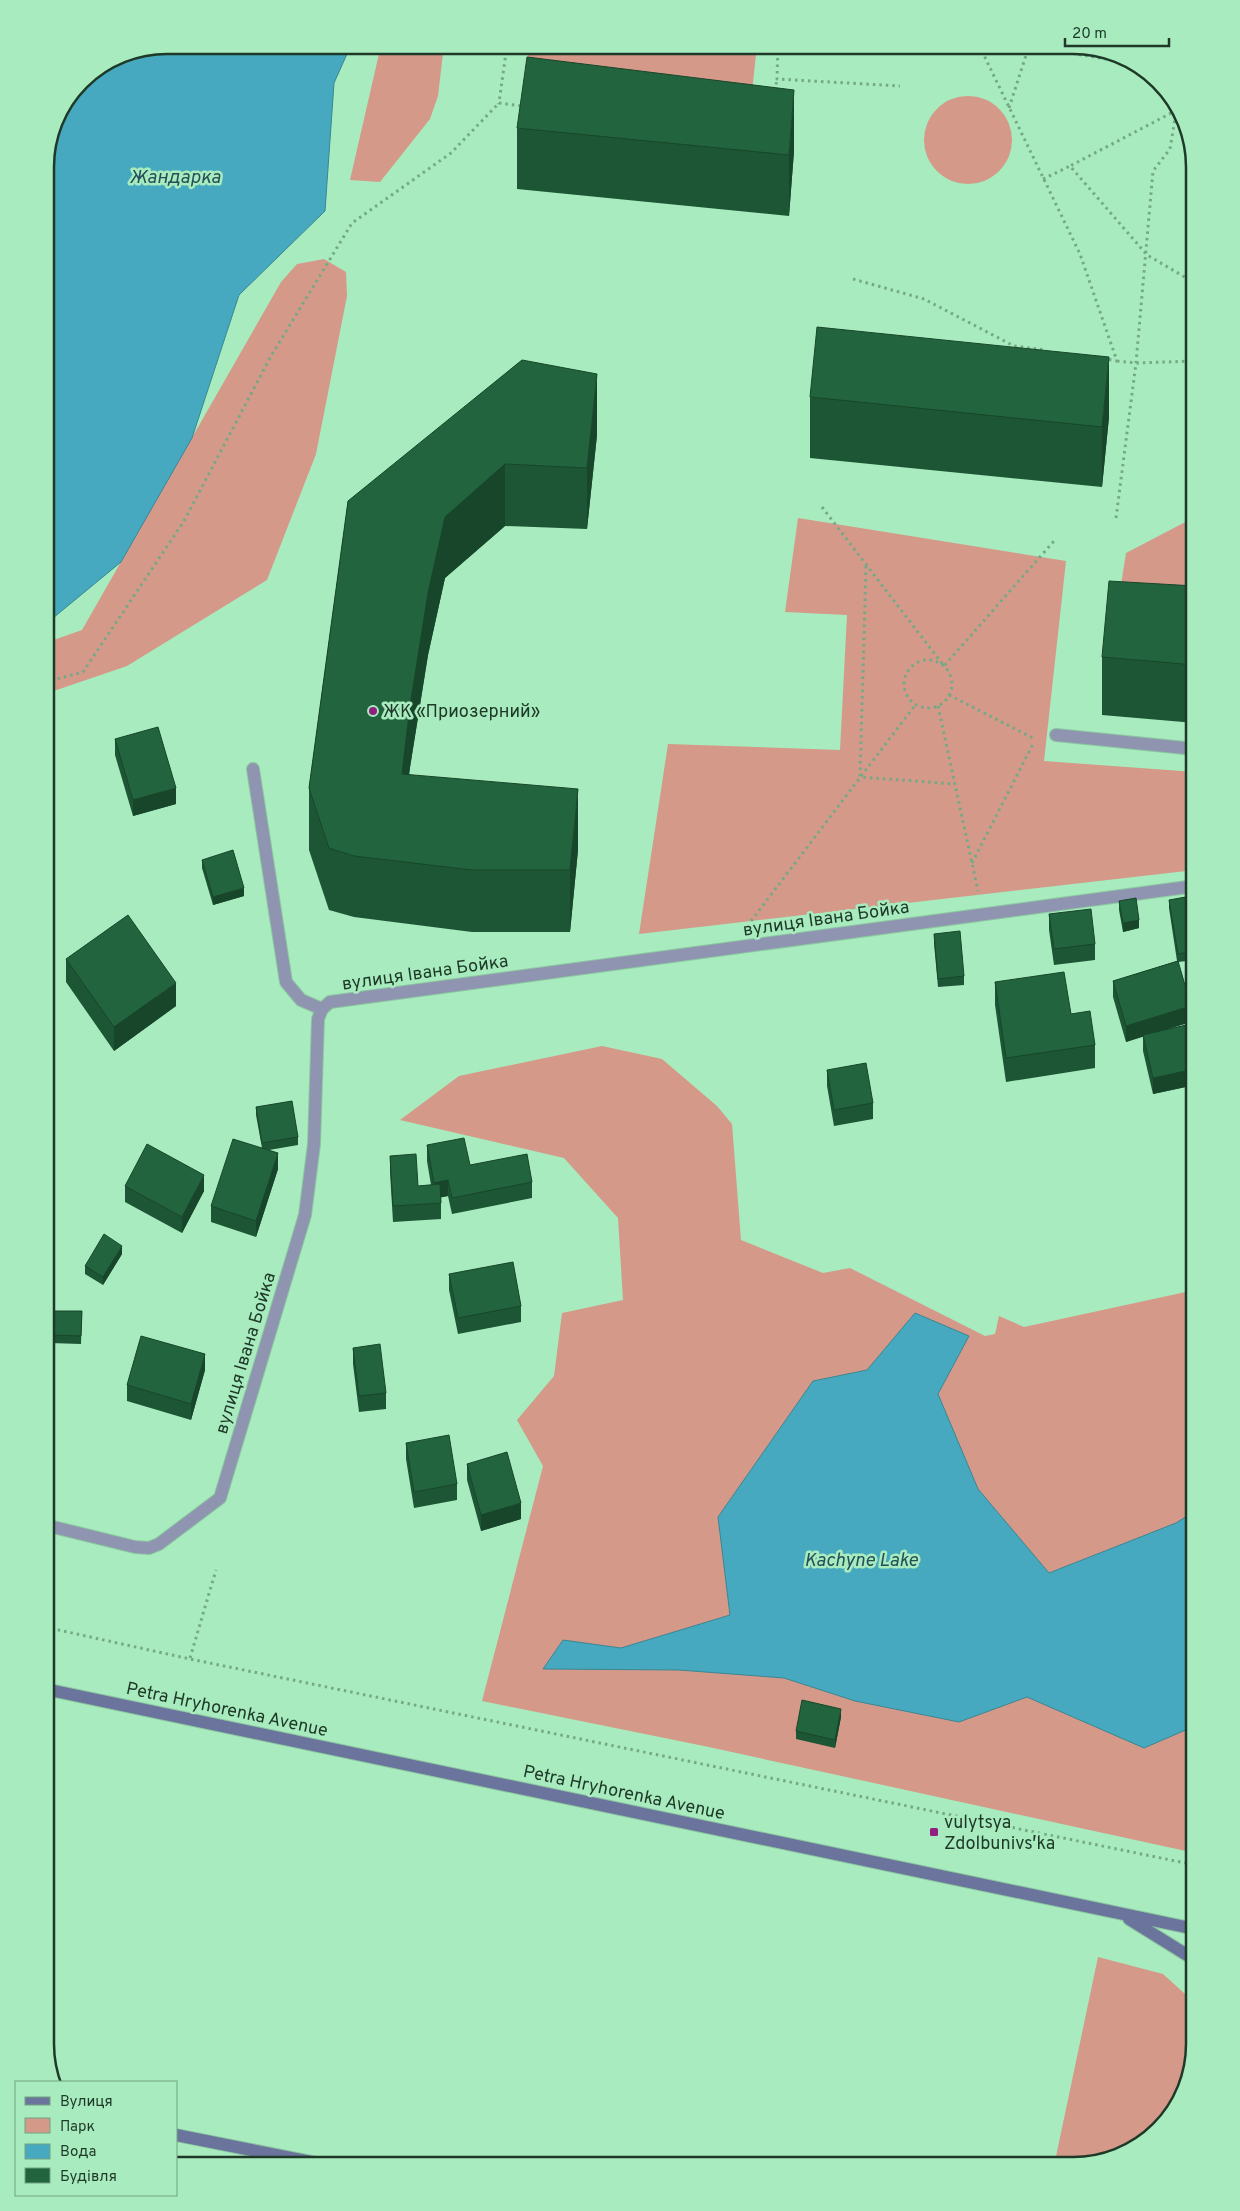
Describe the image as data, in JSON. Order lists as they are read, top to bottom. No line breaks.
{"streets":{"main road":["Petra Hryhorenka Avenue"],"street":["вулиця Івана Бойка"]},"water":["Жандарка","Kachyne Lake"],"places":{"other":["ЖК «Приозерний»"],"transit":["vulytsya Zdolbunivsʹka"]},"legend":["Вулиця","Парк","Вода","Будівля"],"scale_bar":"20 m"}
